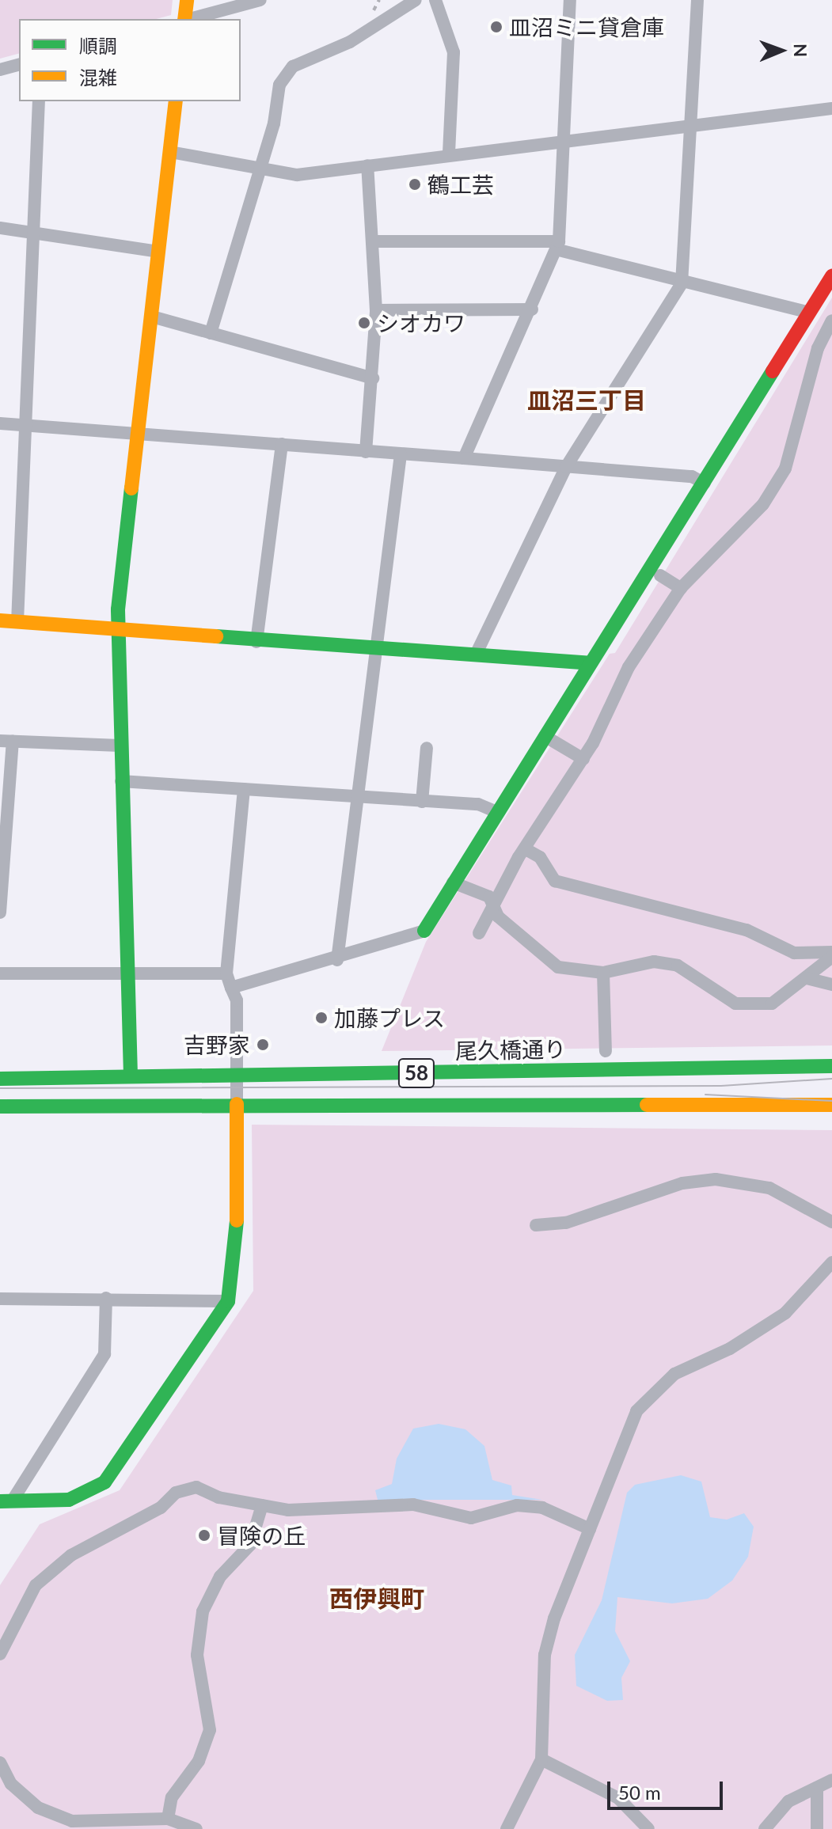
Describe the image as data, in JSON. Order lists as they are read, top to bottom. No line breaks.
{"streets":{"street":["尾久橋通り","58"]},"districts":["皿沼三丁目","西伊興町"],"places":["皿沼ミニ貸倉庫","鶴工芸","シオカワ","加藤プレス","吉野家","冒険の丘"],"legend":["順調","混雑"],"scale_bar":"50 m","north":"right"}
